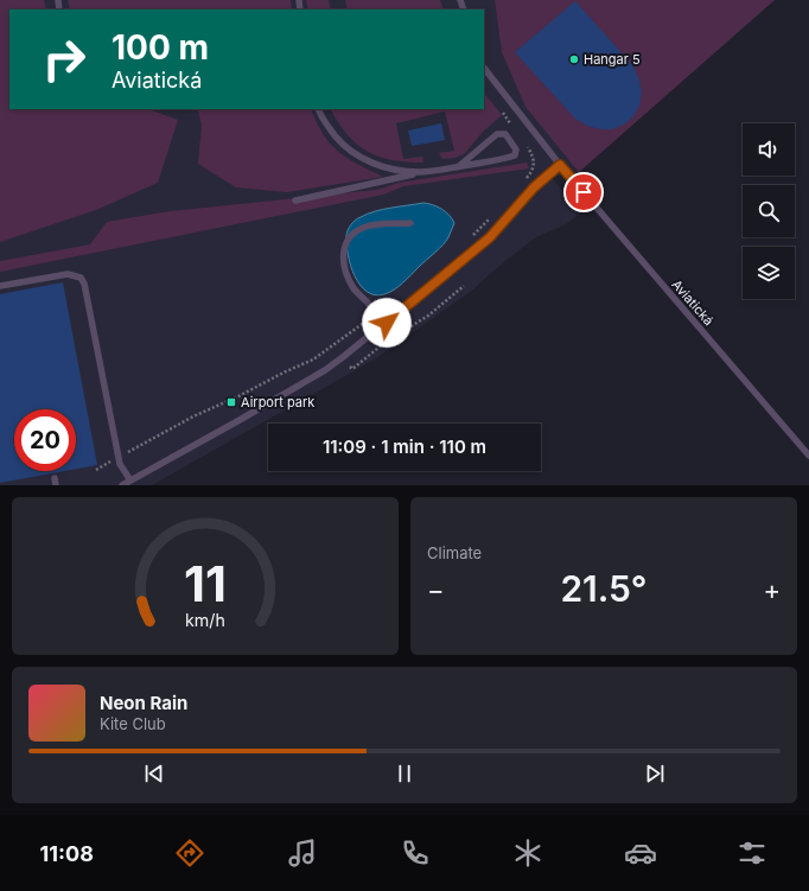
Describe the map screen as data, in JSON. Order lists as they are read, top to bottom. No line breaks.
{"streets":{"lane":["Aviatická"]},"places":{"other":["Hangar 5"],"transit":["Airport park"]},"page":{"turn":["100 m","Aviatická"],"limit":"20","trip":"11:09 · 1 min · 110 m","tile":"Climate","heat":["−","21.5°","+"],"song":["Neon Rain","Kite Club"],"tabs":"11:08","gauge":["11","km/h"]}}
